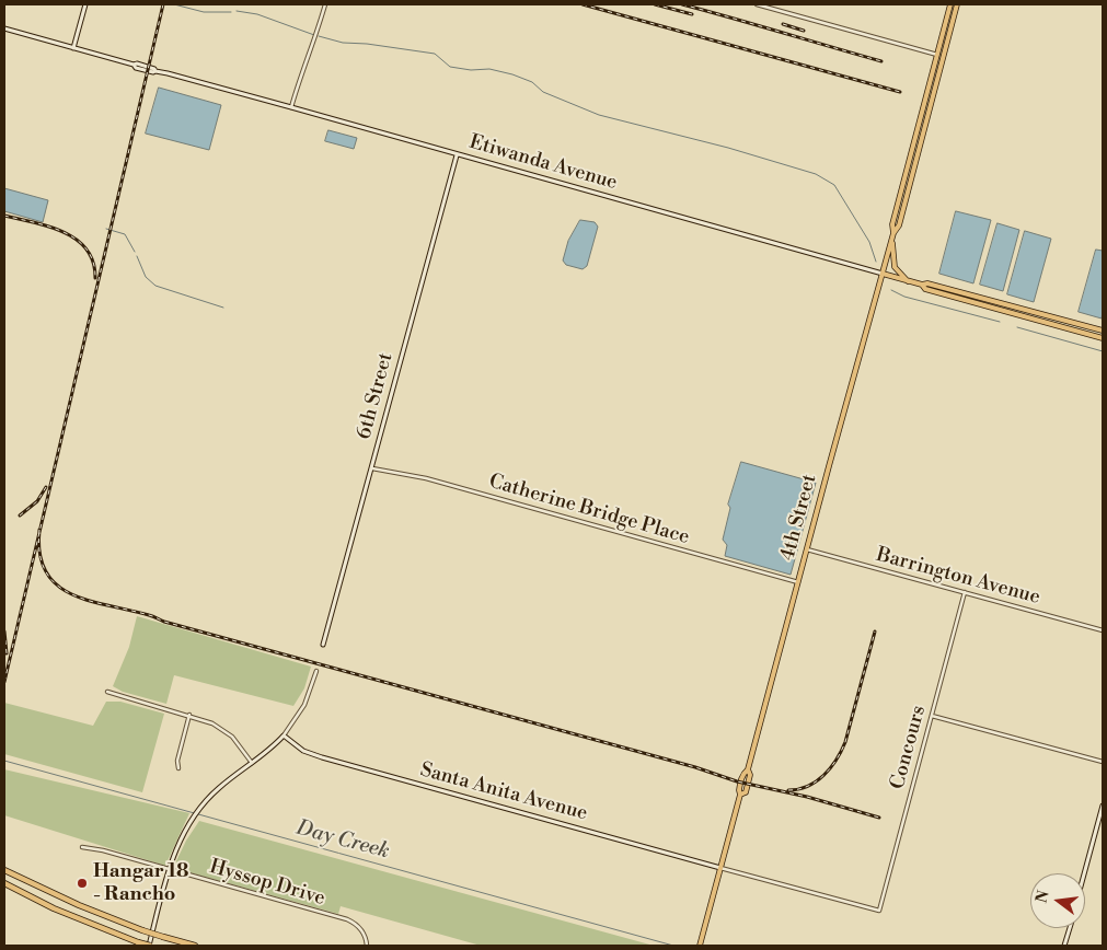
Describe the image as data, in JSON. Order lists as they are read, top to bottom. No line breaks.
{"streets":{"main road":["Etiwanda Avenue","4th Street"],"street":["6th Street","Catherine Bridge Place","Barrington Avenue","Concours","Santa Anita Avenue","Hyssop Drive"]},"crossings":[["Etiwanda Avenue","6th Street"],["Etiwanda Avenue","4th Street"],["6th Street","Catherine Bridge Place"],["Catherine Bridge Place","4th Street"],["4th Street","Barrington Avenue"],["4th Street","Concours"],["4th Street","Santa Anita Avenue"],["Barrington Avenue","Concours"],["Concours","Santa Anita Avenue"]],"water":["Day Creek"],"places":["Hangar 18 - Rancho"],"north":"left"}
